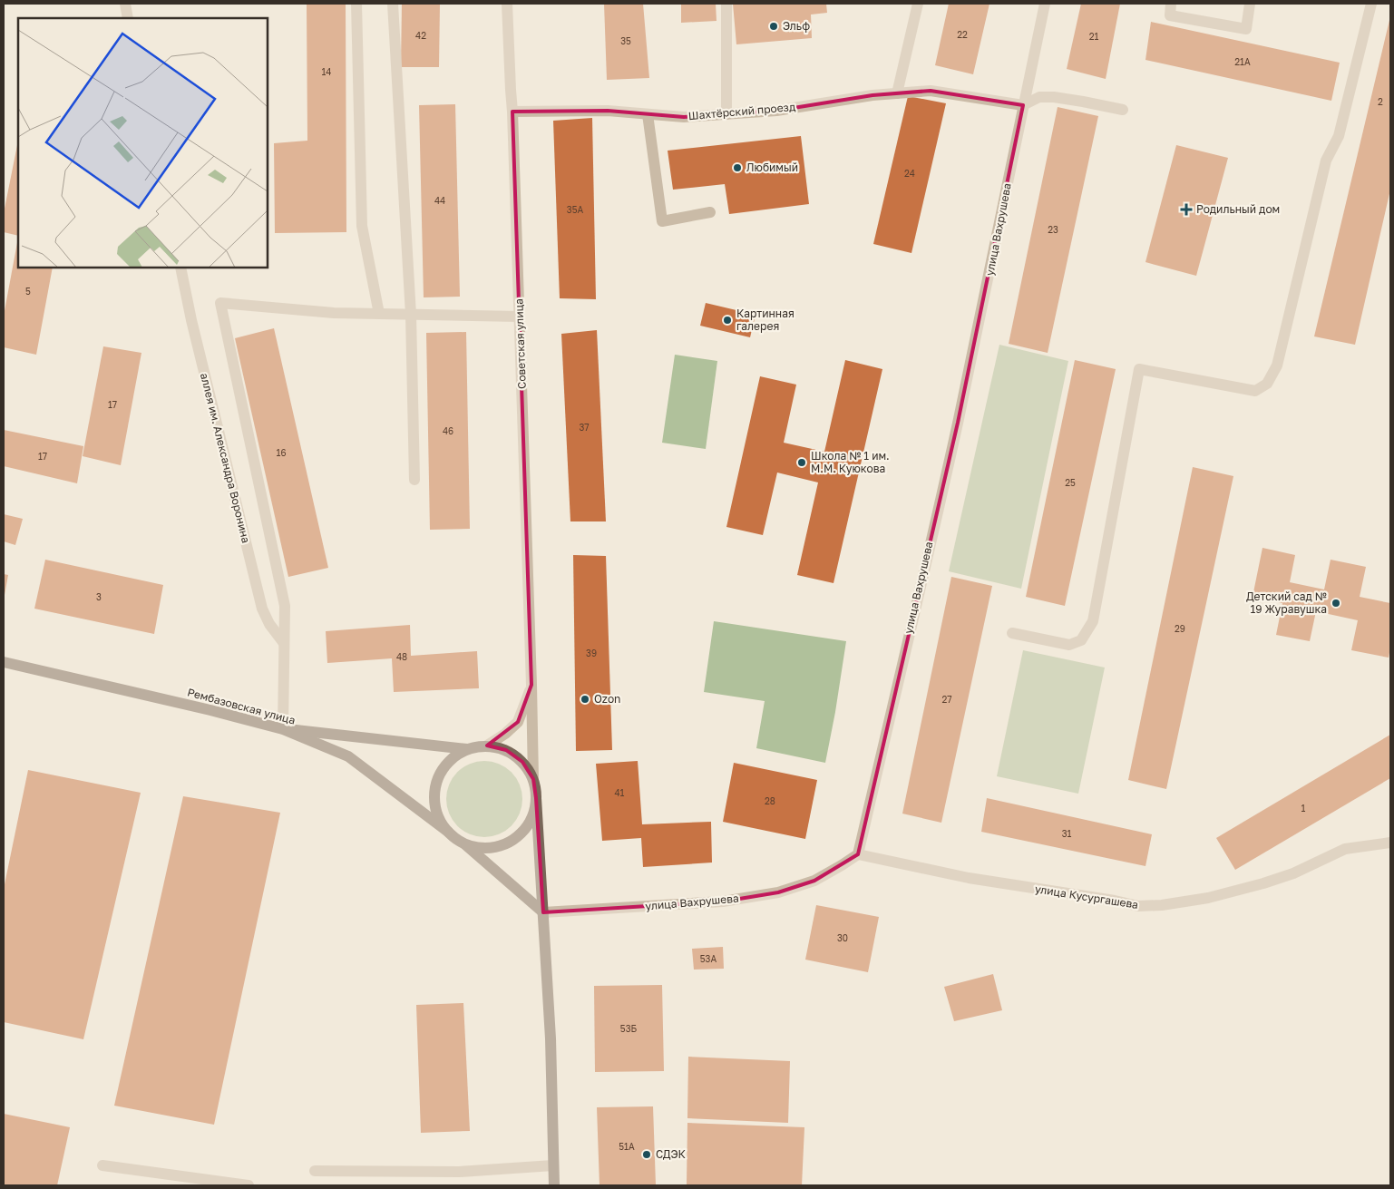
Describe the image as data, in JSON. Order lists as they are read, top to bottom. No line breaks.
{"streets":{"main road":["Рембазовская улица"],"street":["Шахтёрский проезд","улица Вахрушева","Советская улица","аллея им. Александра Воронина","улица Кусургашева"]},"crossings":[["Шахтёрский проезд","улица Вахрушева"],["Шахтёрский проезд","Советская улица"],["улица Вахрушева","улица Кусургашева"],["Советская улица","Рембазовская улица"]],"places":{"other":["Эльф","Любимый","Картинная галерея","Школа № 1 им. М.М. Куюкова","Детский сад № 19 Журавушка","Ozon","СДЭК"],"health":["Родильный дом"]},"house_numbers":["22","42","21","35","21А","14","2","24","44","35А","23","5","17","37","46","16","17","25","3","29","39","48","27","41","28","1","31","30","53А","53Б","51А"]}
